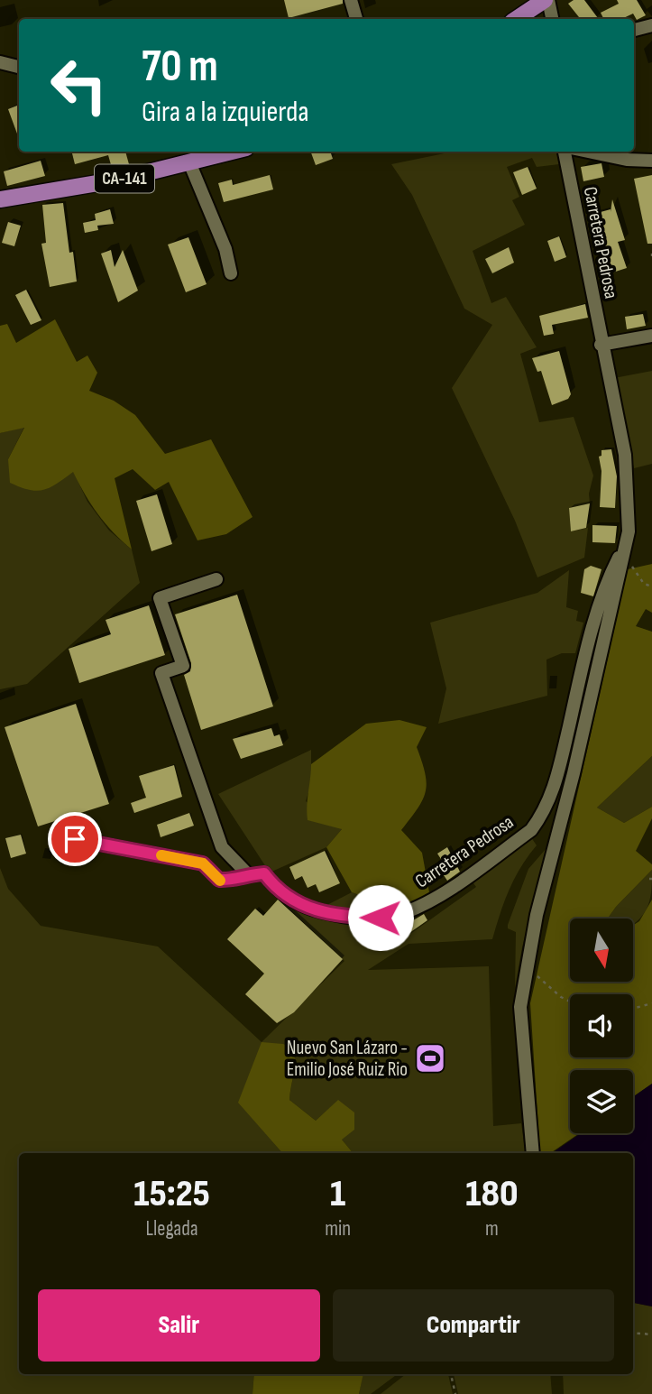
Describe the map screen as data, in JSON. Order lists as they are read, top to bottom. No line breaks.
{"streets":{"main road":["CA-141"],"street":["Carretera Pedrosa"]},"places":{"sports":["Nuevo San Lázaro - Emilio José Ruiz Rio"]},"north":"bottom","page":{"turn":["70 m","Gira a la izquierda"],"eta":["15:25","Llegada","1","min","180","m"],"buttons":["Salir","Compartir"]}}
